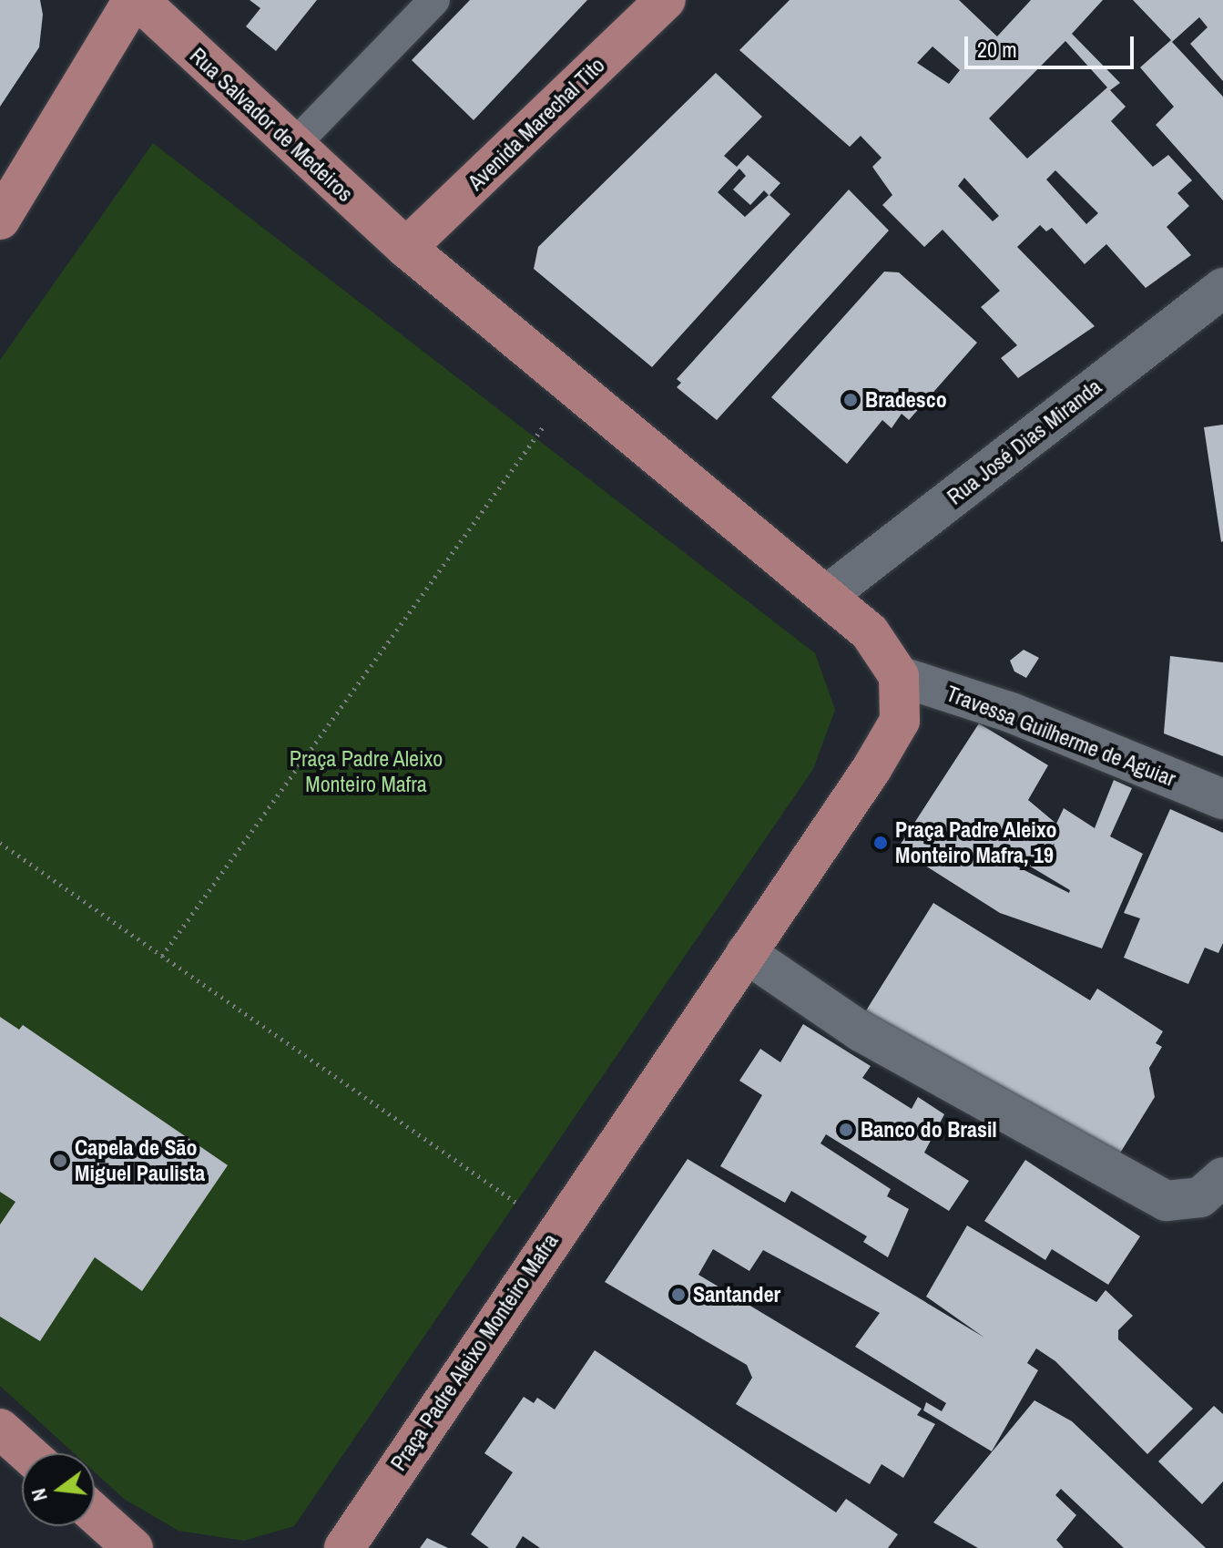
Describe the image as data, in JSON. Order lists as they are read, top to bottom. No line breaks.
{"streets":{"main road":["Avenida Marechal Tito","Rua Salvador de Medeiros","Praça Padre Aleixo Monteiro Mafra"],"street":["Rua José Dias Miranda","Travessa Guilherme de Aguiar"]},"crossings":[["Avenida Marechal Tito","Rua Salvador de Medeiros"],["Travessa Guilherme de Aguiar","Praça Padre Aleixo Monteiro Mafra"]],"parks":["Praça Padre Aleixo Monteiro Mafra"],"places":["Bradesco","Praça Padre Aleixo Monteiro Mafra, 19","Banco do Brasil","Capela de São Miguel Paulista","Santander"],"scale_bar":"20 m","north":"left"}
